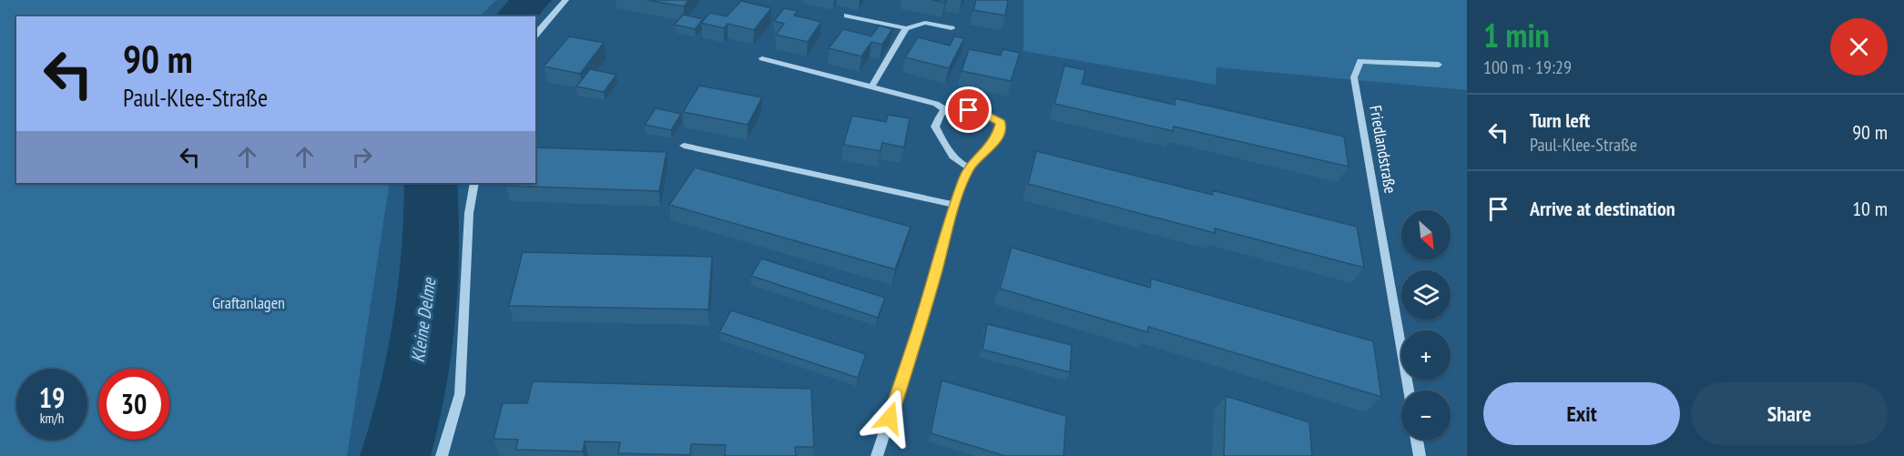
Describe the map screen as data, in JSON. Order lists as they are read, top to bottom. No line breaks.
{"streets":{"street":["Friedlandstraße"]},"water":["Kleine Delme"],"parks":["Graftanlagen"],"north":"bottom right","page":{"heading":["1 min","100 m · 19:29"],"turn":["90 m","Paul-Klee-Straße"],"list":[{"name":"Turn left","note":"Paul-Klee-Straße","value":"90 m"},{"name":"Arrive at destination","value":"10 m"}],"map_buttons":["+","−"],"speed":"19 km/h","limit":"30","buttons":["Exit","Share"]}}
